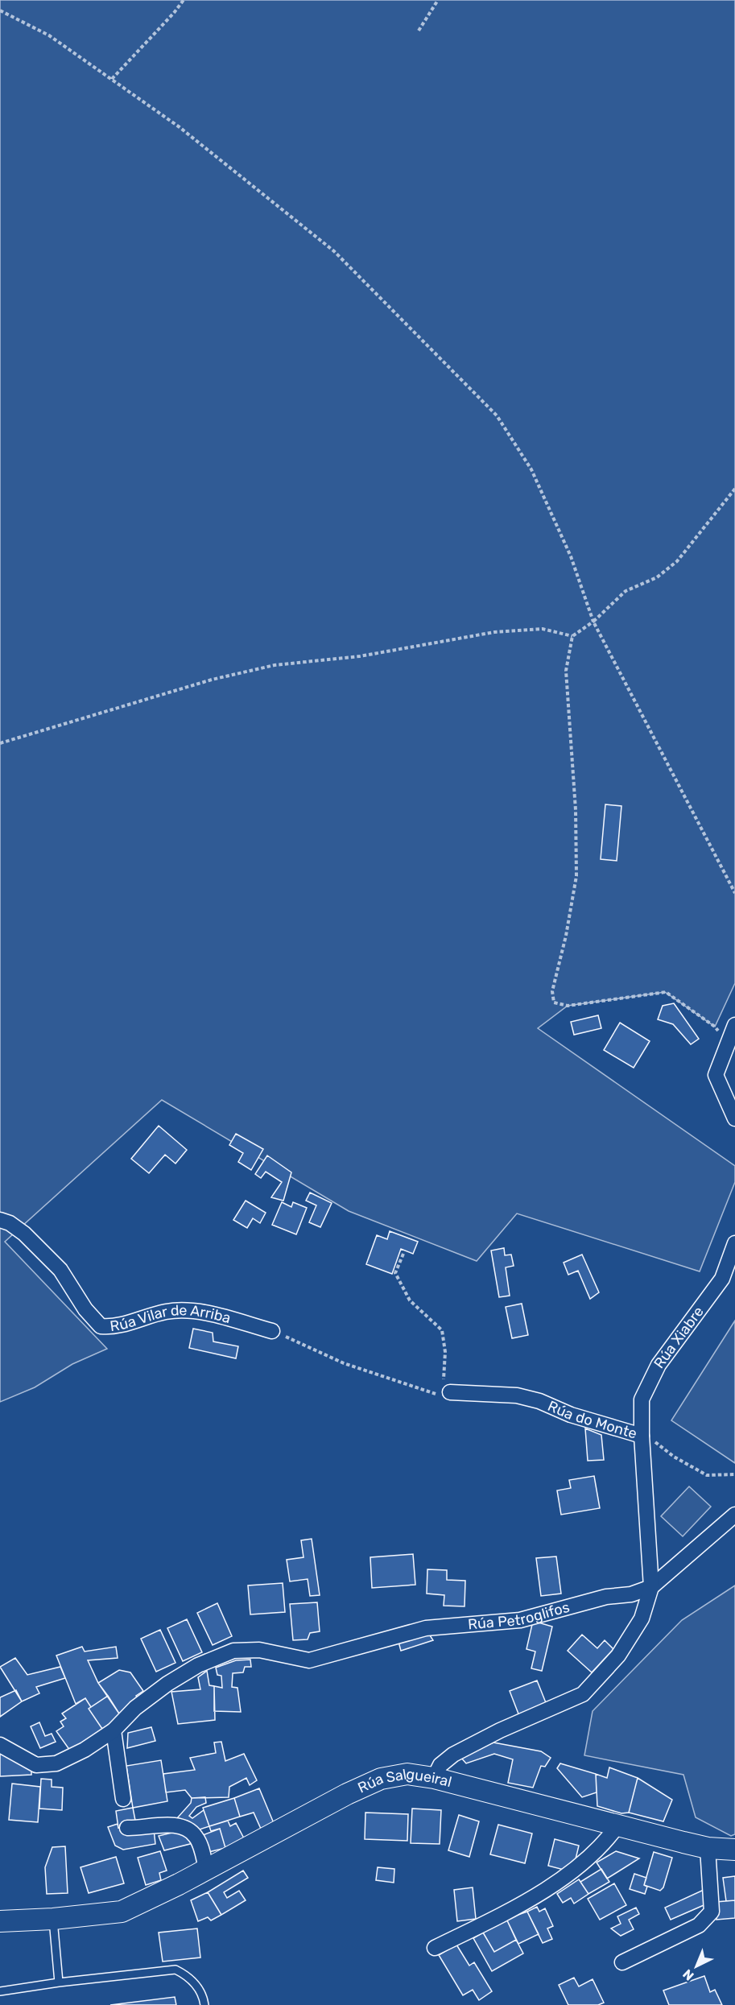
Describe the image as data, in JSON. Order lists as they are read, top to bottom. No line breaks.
{"streets":{"street":["Rúa Vilar de Arriba","Rúa Xiabre","Rúa do Monte","Rúa Petroglifos","Rúa Salgueiral"]},"crossings":[["Rúa Xiabre","Rúa do Monte"],["Rúa do Monte","Rúa Petroglifos"]],"north":"bottom left"}
